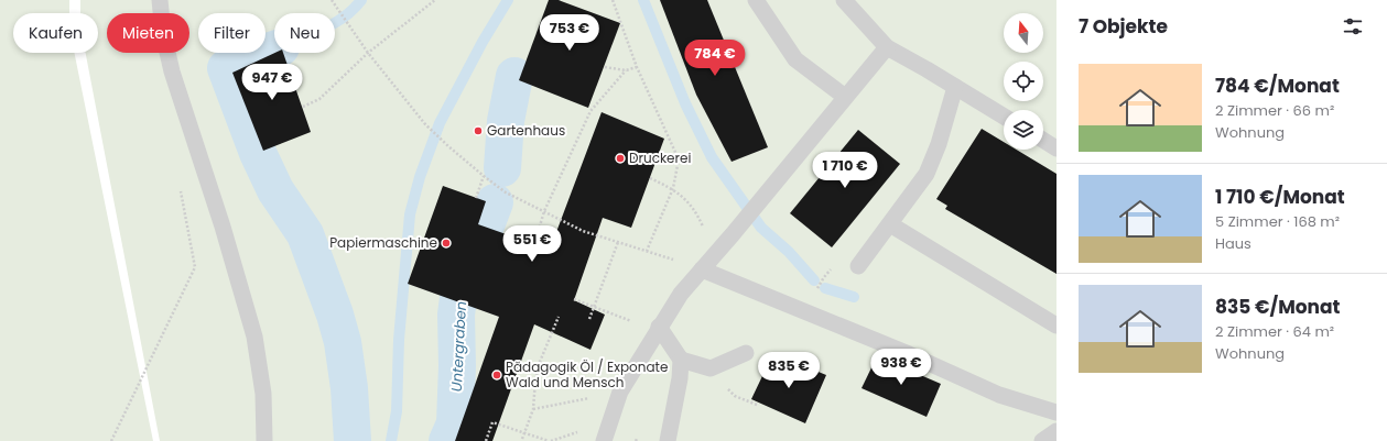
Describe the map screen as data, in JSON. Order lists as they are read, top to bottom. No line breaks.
{"water":["Untergraben"],"places":["Gartenhaus","Druckerei","Papiermaschine","Pädagogik Öl / Exponate Wald und Mensch"],"north":"top","page":{"heading":"7 Objekte","chip":["Kaufen","Mieten","Filter","Neu"],"price":["753 €","784 €","947 €","1 710 €","551 €","938 €","835 €"],"list":[{"name":"784 €/Monat","note":"2 Zimmer · 66 m² · Wohnung"},{"name":"1 710 €/Monat","note":"5 Zimmer · 168 m² · Haus"},{"name":"835 €/Monat","note":"2 Zimmer · 64 m² · Wohnung"}]}}
